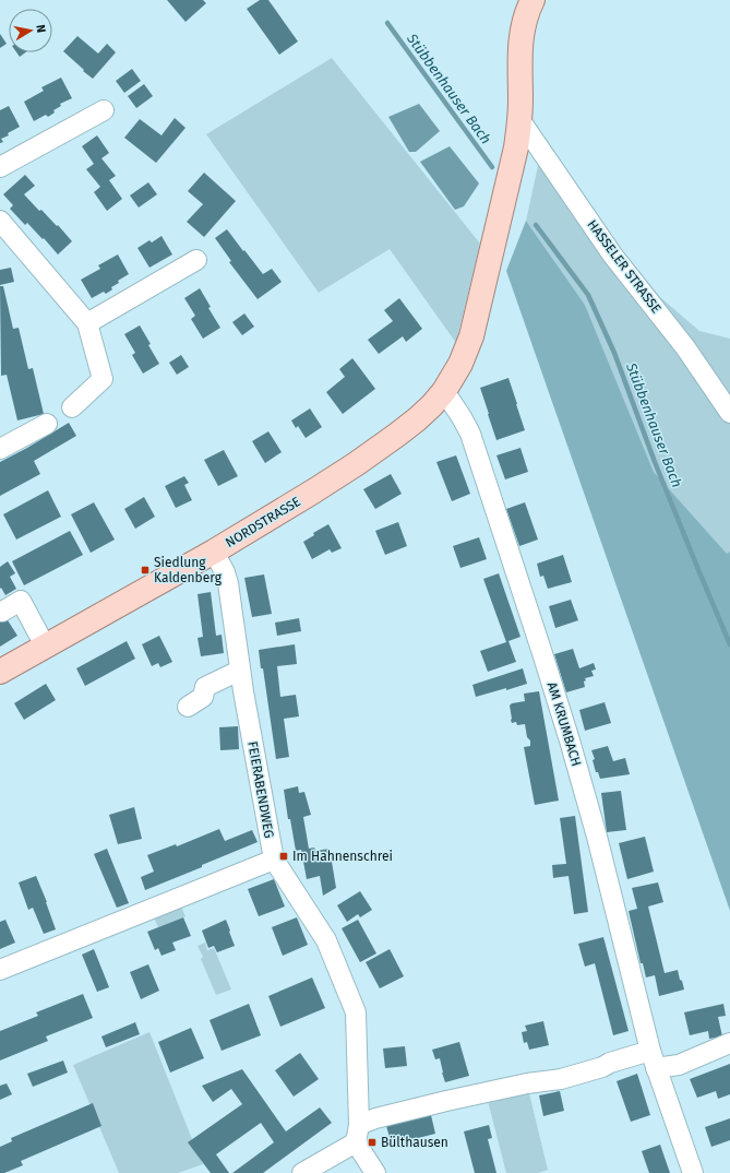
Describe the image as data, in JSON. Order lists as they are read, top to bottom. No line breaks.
{"streets":{"main road":["NORDSTRASSE"],"street":["HASSELER STRASSE","AM KRUMBACH","FEIERABENDWEG"]},"crossings":[["NORDSTRASSE","AM KRUMBACH"],["NORDSTRASSE","FEIERABENDWEG"]],"water":["Stübbenhauser Bach"],"places":{"transit":["Siedlung Kaldenberg","Im Hahnenschrei","Bülthausen"]},"north":"right"}
